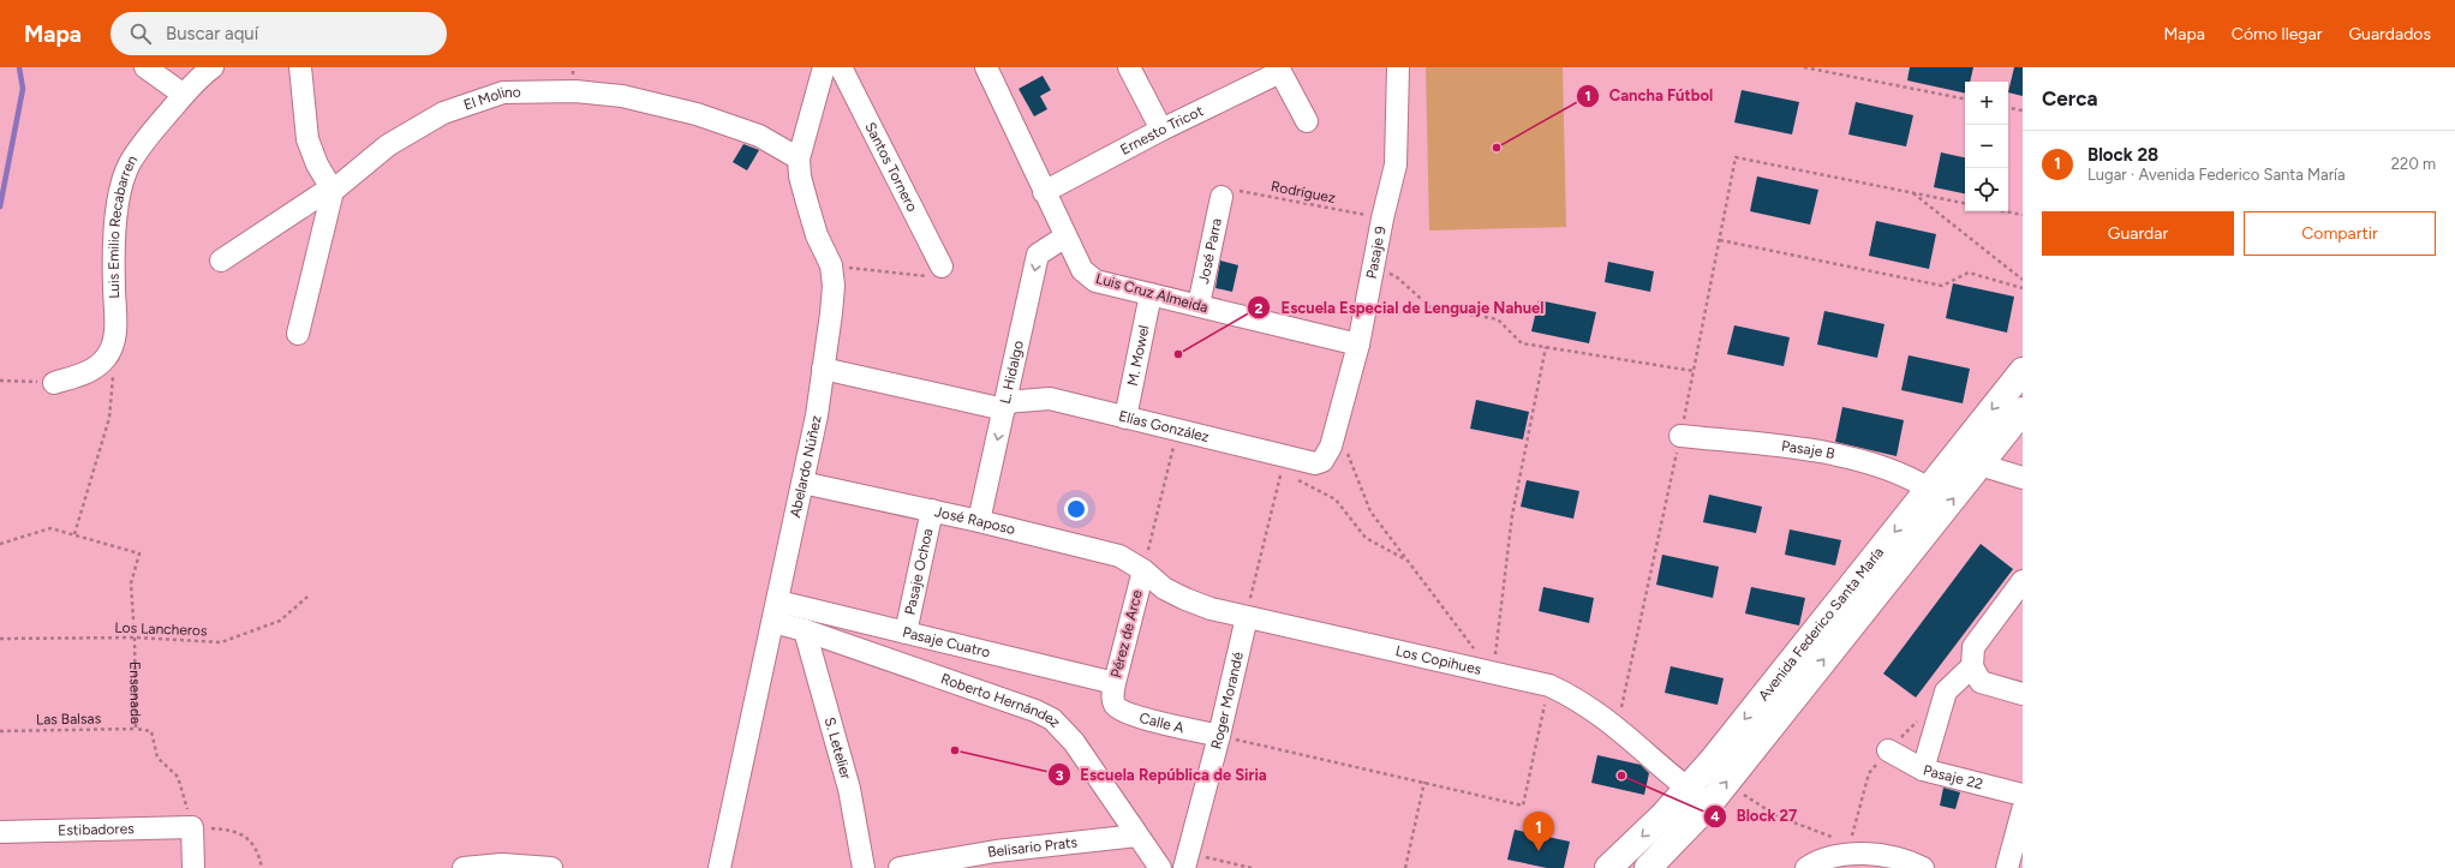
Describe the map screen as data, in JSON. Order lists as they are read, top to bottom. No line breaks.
{"streets":{"main road":["Avenida Federico Santa María"],"street":["El Molino","Ernesto Tricot","Santos Tornero","Luis Emilio Recabarren","José Parra","Pasaje 9","Luis Cruz Almeida","M. Mowel","L. Hidalgo","Elías González","Pasaje B","Abelardo Núñez","José Raposo","Pasaje Ochoa","Pérez de Arce","Pasaje Cuatro","Los Copihues","Roger Morandé","Roberto Hernández","Calle A","S. Letelier","Pasaje 22","Estibadores","Belisario Prats"],"path":["Rodríguez","Los Lancheros","Ensenada","Las Balsas"]},"crossings":[["El Molino","Abelardo Núñez"],["Ernesto Tricot","Luis Cruz Almeida"],["Rodríguez","José Parra"],["Rodríguez","Pasaje 9"],["José Parra","Luis Cruz Almeida"],["Pasaje 9","Luis Cruz Almeida"],["Pasaje 9","Elías González"],["Luis Cruz Almeida","M. Mowel"],["Luis Cruz Almeida","L. Hidalgo"],["M. Mowel","Elías González"],["L. Hidalgo","Elías González"],["L. Hidalgo","José Raposo"],["Elías González","Abelardo Núñez"],["Pasaje B","Avenida Federico Santa María"],["Abelardo Núñez","José Raposo"],["Abelardo Núñez","Pasaje Cuatro"],["Abelardo Núñez","Roberto Hernández"],["José Raposo","Pasaje Ochoa"],["José Raposo","Pérez de Arce"],["José Raposo","Los Copihues"],["Pasaje Ochoa","Pasaje Cuatro"],["Avenida Federico Santa María","Los Copihues"],["Los Lancheros","Ensenada"],["Pérez de Arce","Pasaje Cuatro"],["Pérez de Arce","Los Copihues"],["Pérez de Arce","Calle A"],["Pasaje Cuatro","Calle A"],["Los Copihues","Roger Morandé"],["Ensenada","Las Balsas"],["Ensenada","Estibadores"],["Roger Morandé","Calle A"],["Roberto Hernández","S. Letelier"],["Roberto Hernández","Belisario Prats"]],"one_way":["L. Hidalgo"],"places":["Cancha Fútbol","Escuela Especial de Lenguaje Nahuel","Escuela República de Siria","Block 27"],"page":{"header":"Mapa","search":"Buscar aquí","nav":["Mapa","Cómo llegar","Guardados"],"heading":"Cerca","map_buttons":["+","−"],"list":[{"mark":"1","name":"Block 28","note":"Lugar · Avenida Federico Santa María","value":"220 m"}],"buttons":["Guardar","Compartir"],"pins":"1"}}
